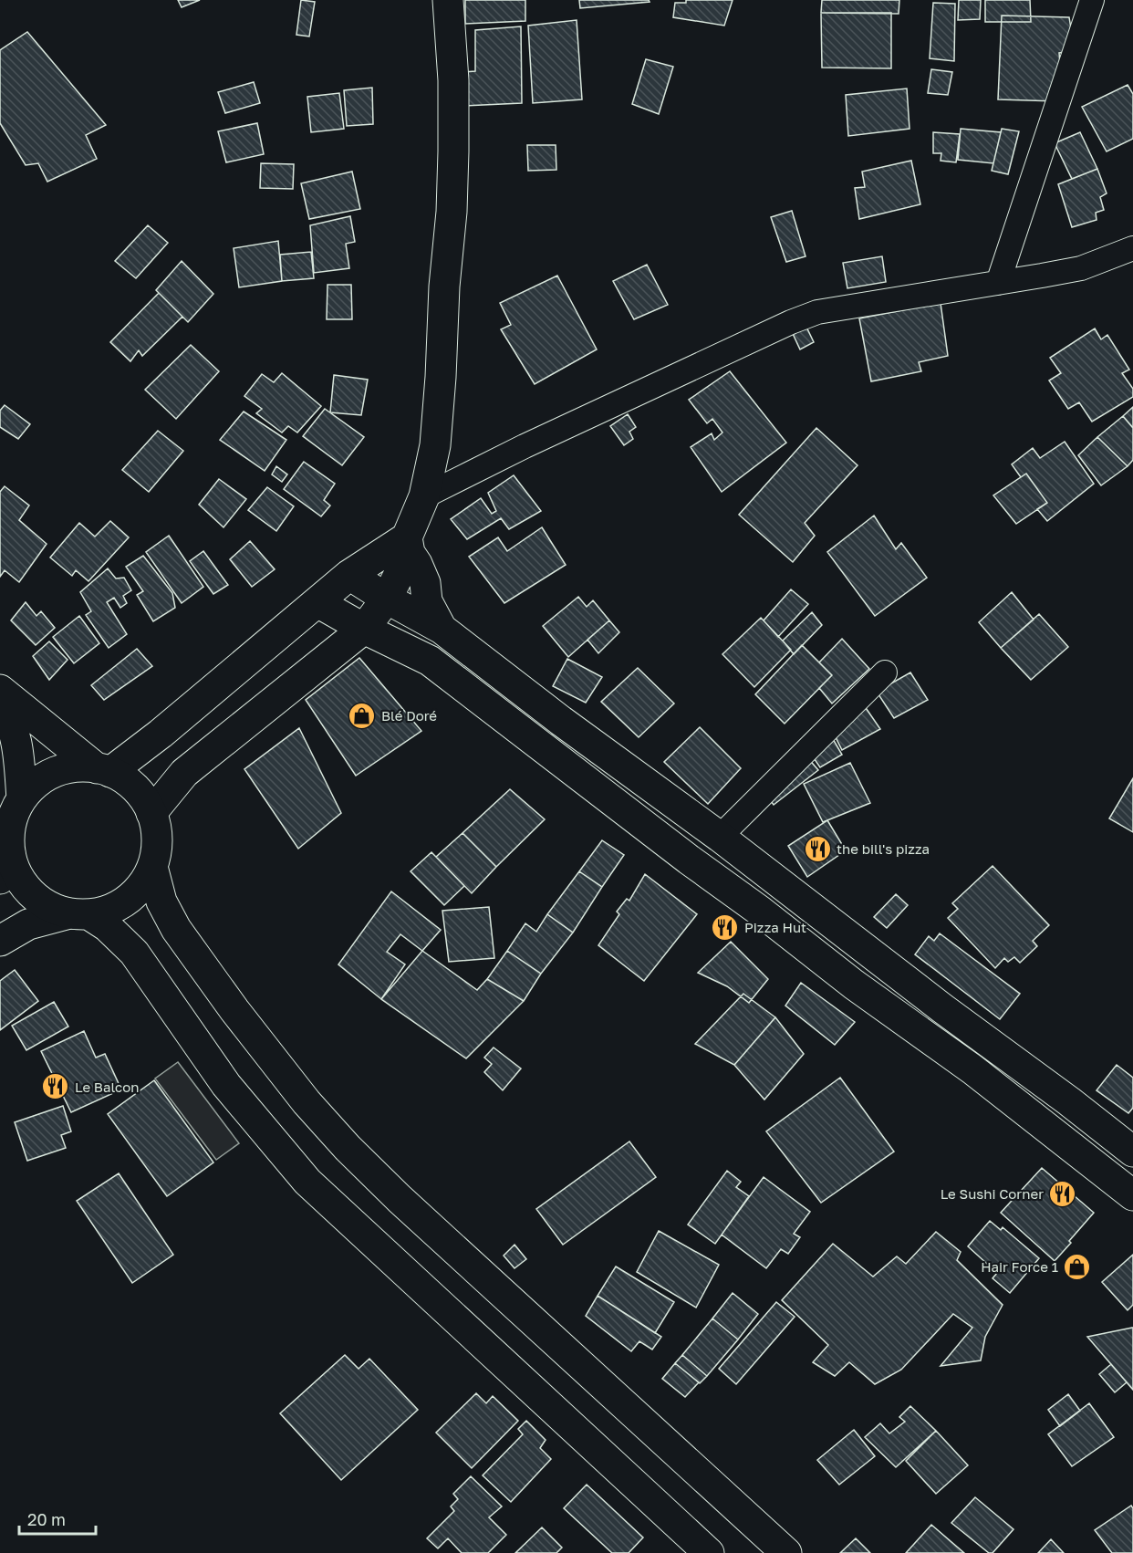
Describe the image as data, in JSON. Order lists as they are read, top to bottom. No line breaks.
{"places":{"shop":["Blé Doré","Hair Force 1"],"restaurant":["the bill's pizza","Pizza Hut","Le Balcon","Le Sushi Corner"]},"scale_bar":"20 m"}
